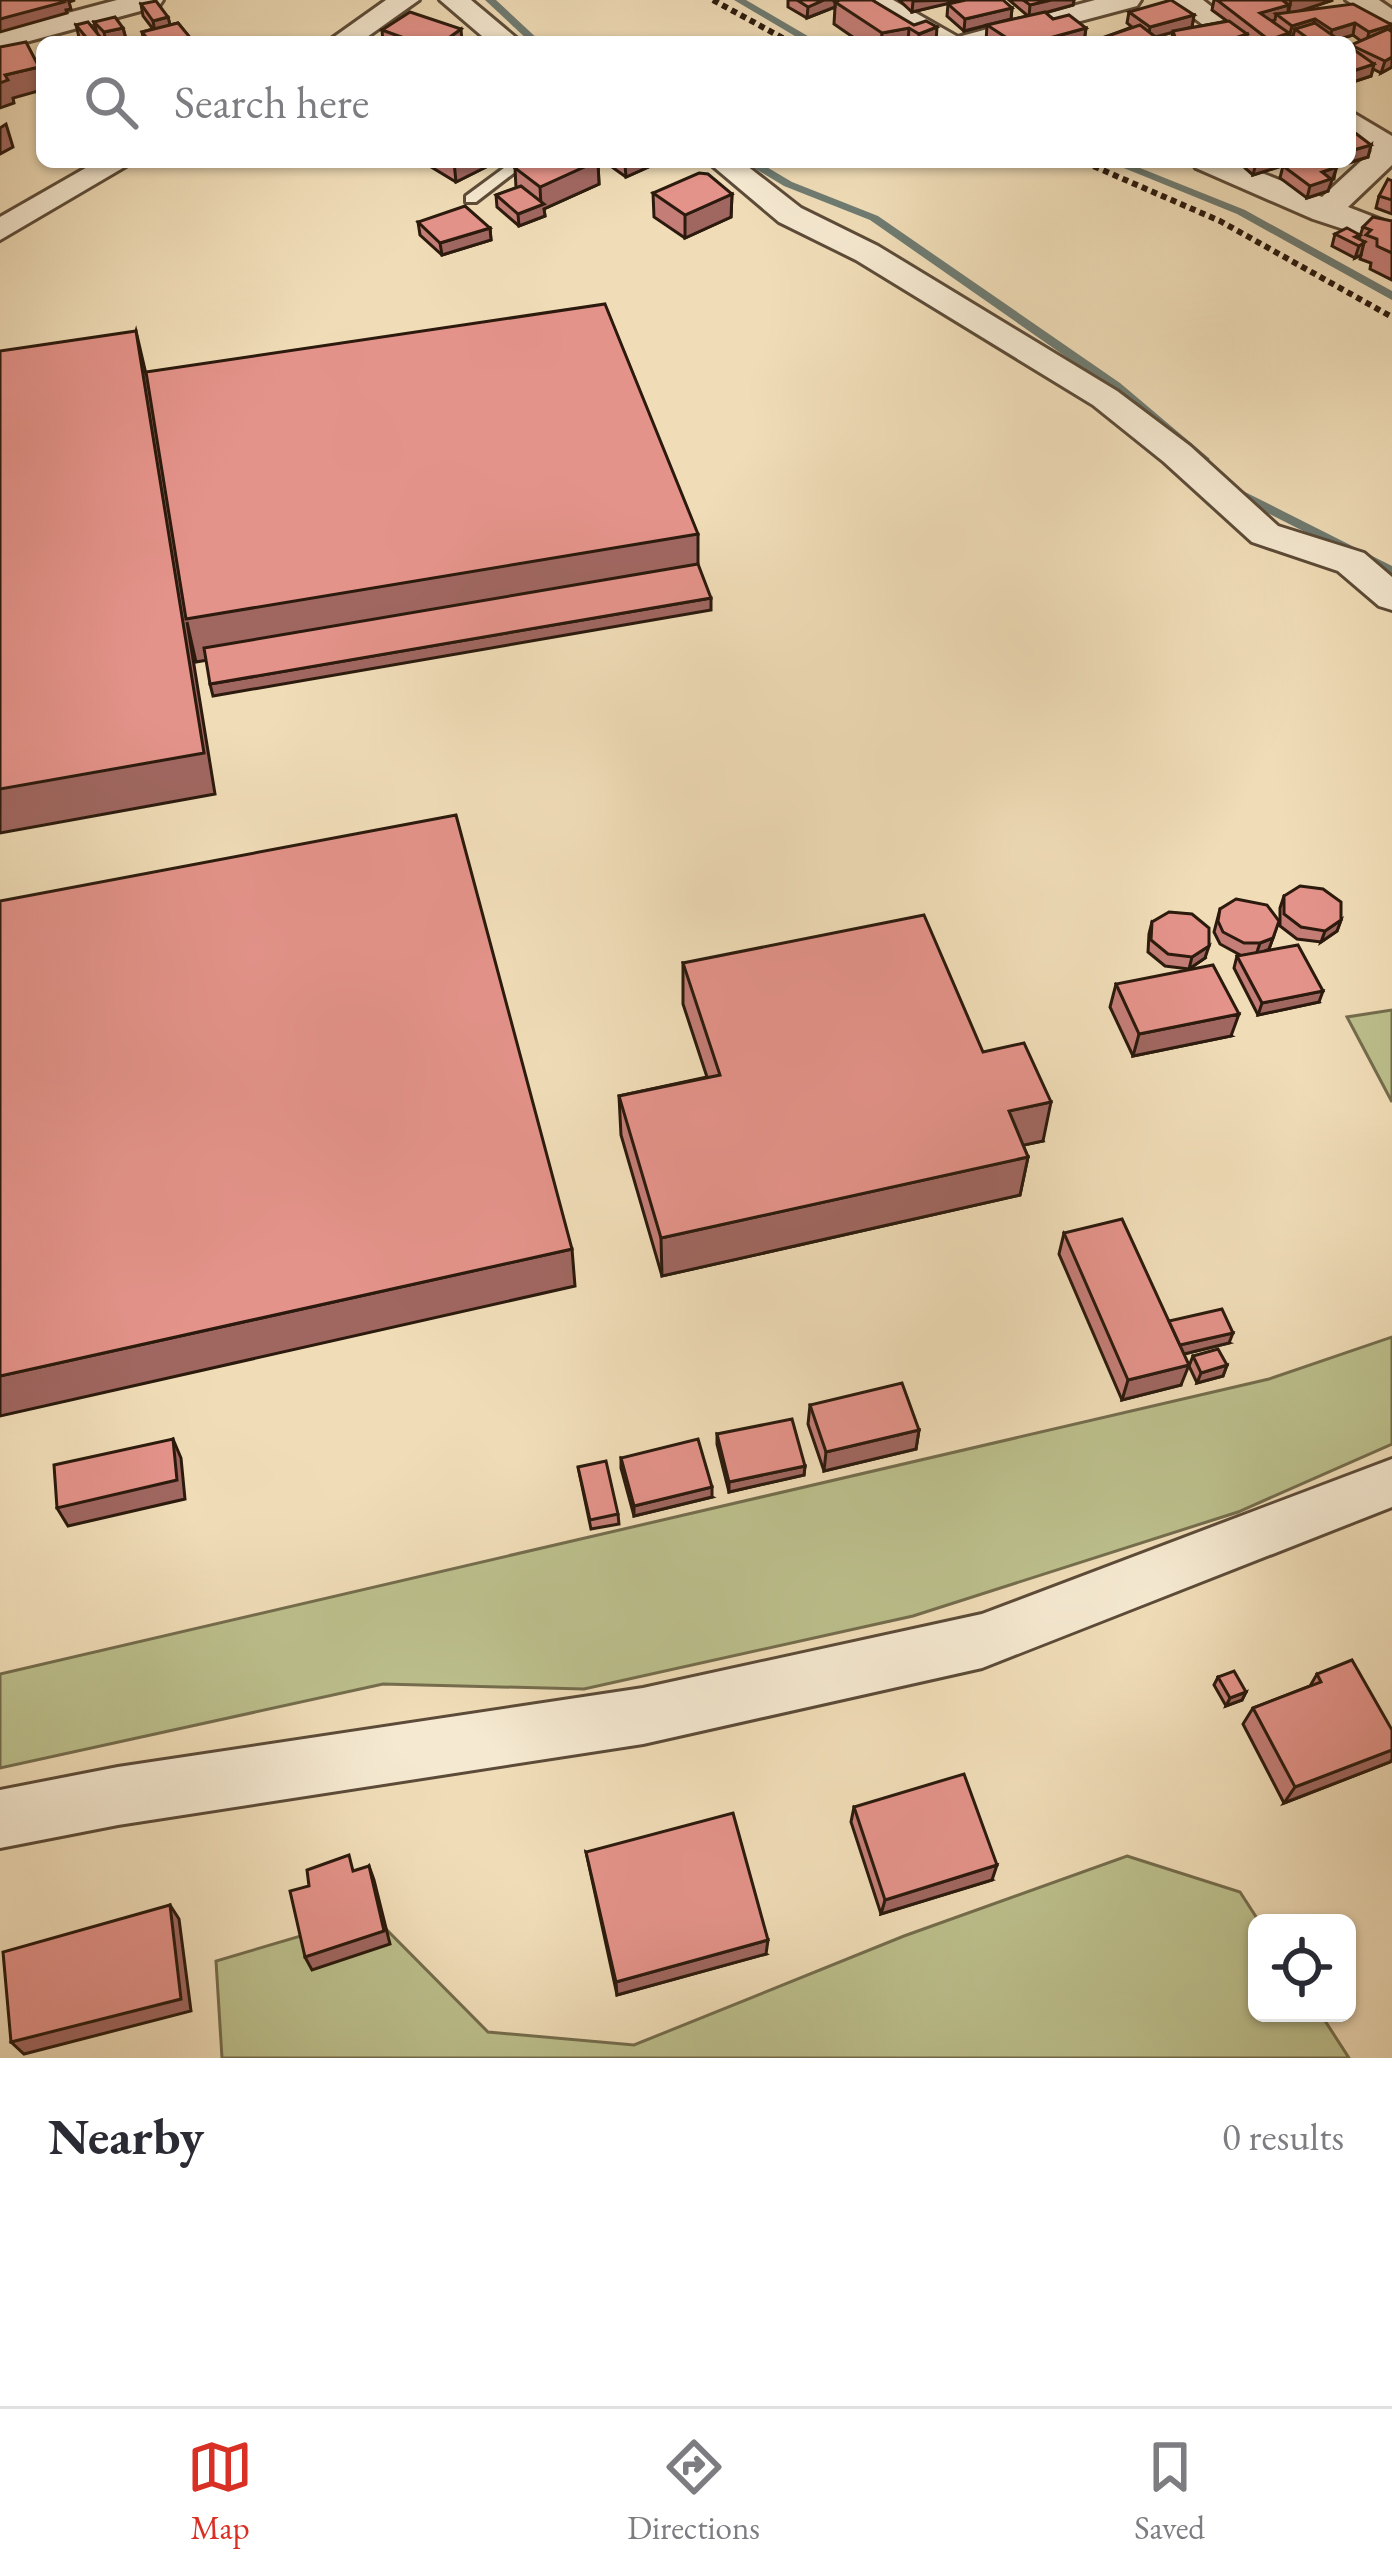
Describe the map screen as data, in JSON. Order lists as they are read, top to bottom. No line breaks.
{"page":{"search":"Search here","heading":["Nearby","0 results"],"nav":["Map","Directions","Saved"]}}
